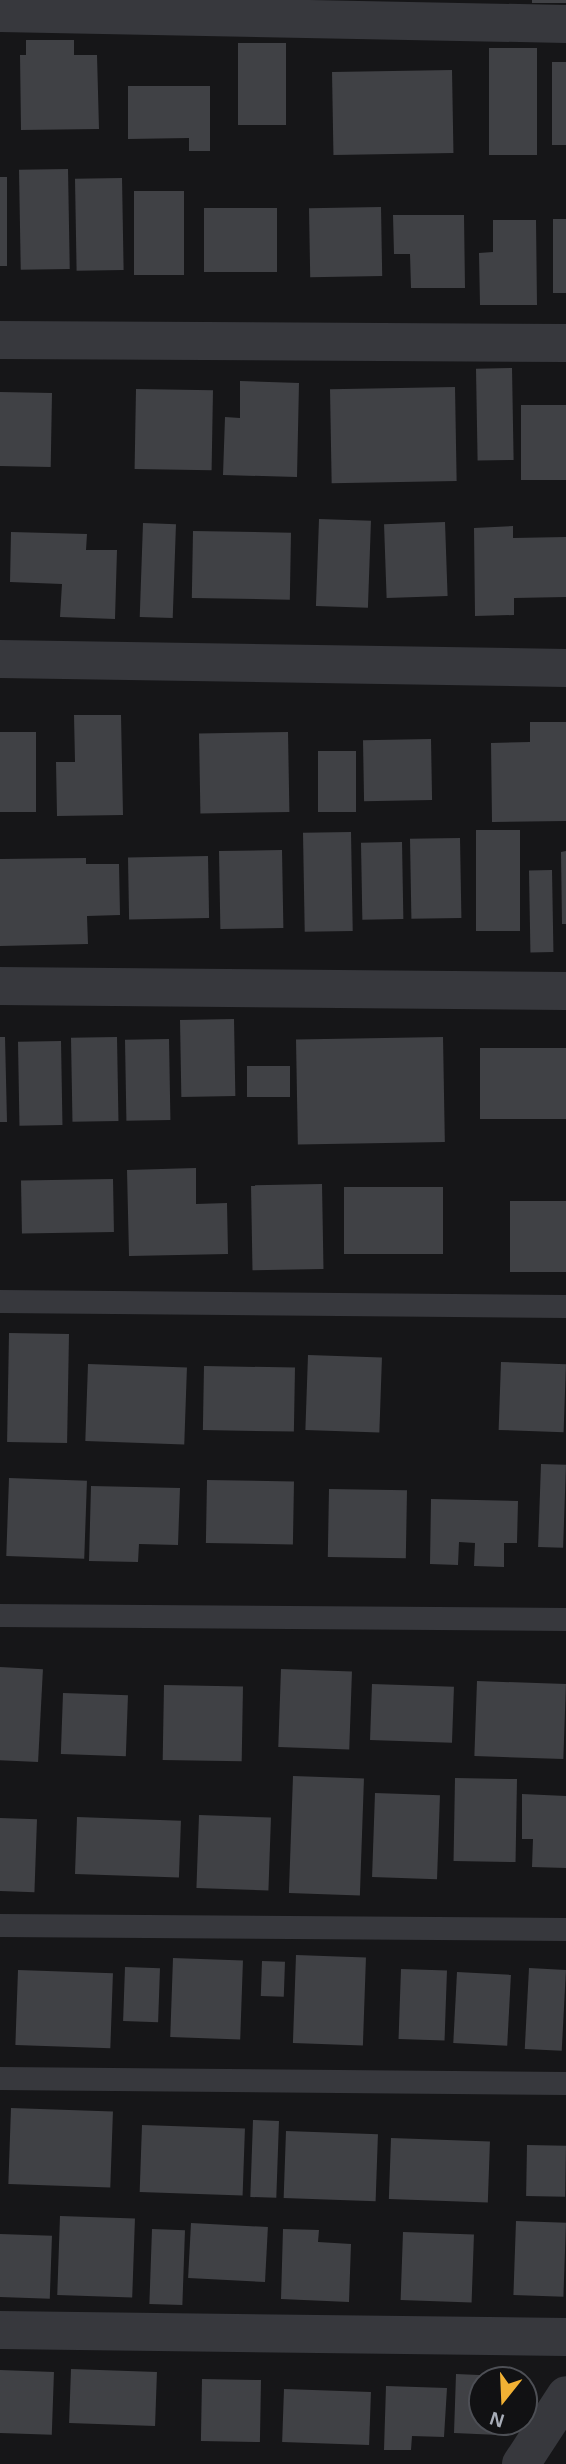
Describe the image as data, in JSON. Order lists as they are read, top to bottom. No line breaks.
{"north":"bottom"}
